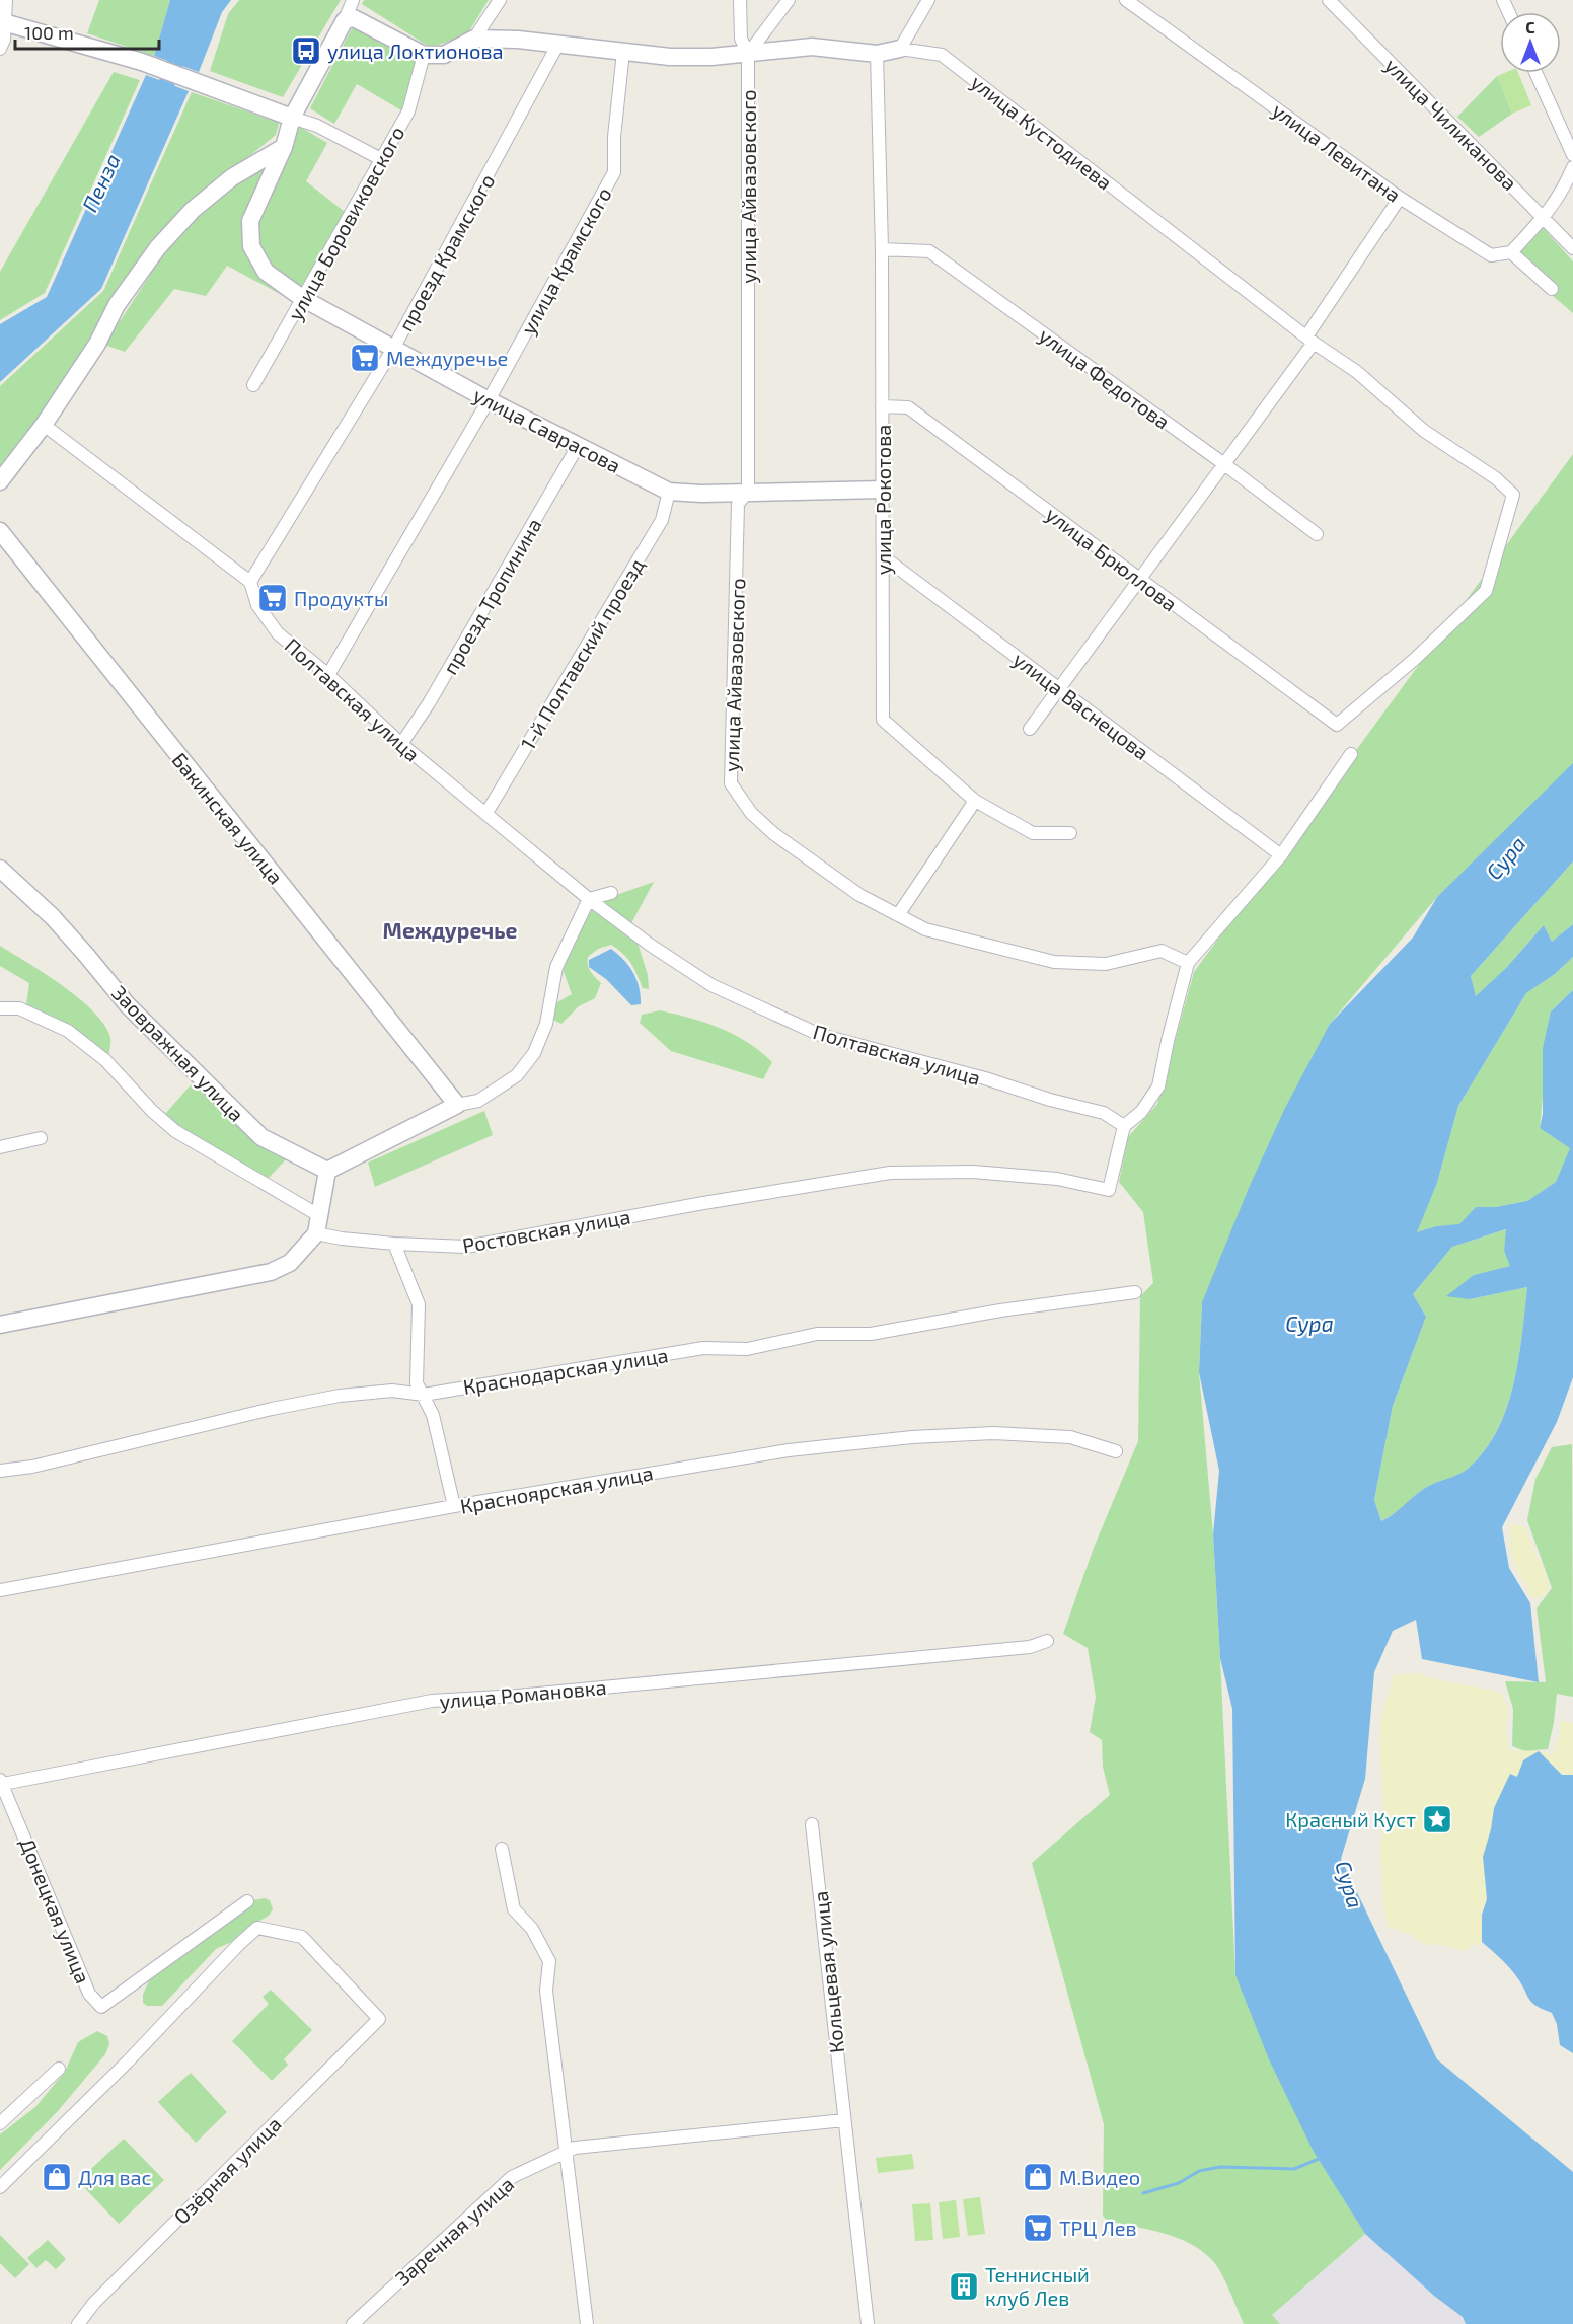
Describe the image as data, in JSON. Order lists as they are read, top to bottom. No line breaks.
{"streets":{"street":["улица Чиликанова","улица Кустодиева","улица Левитана","улица Айвазовского","улица Боровиковского","проезд Крамского","улица Крамского","улица Федотова","улица Саврасова","улица Рокотова","улица Брюллова","проезд Тропинина","1-й Полтавский проезд","Полтавская улица","улица Васнецова","Бакинская улица","Заовражная улица","Ростовская улица","Краснодарская улица","Красноярская улица","улица Романовка","Донецкая улица","Кольцевая улица","Озёрная улица","Заречная улица"]},"crossings":[["улица Кустодиева","улица Айвазовского"],["улица Кустодиева","проезд Крамского"],["улица Кустодиева","улица Крамского"],["улица Кустодиева","улица Рокотова"],["улица Кустодиева","улица Брюллова"],["улица Айвазовского","улица Саврасова"],["улица Боровиковского","улица Саврасова"],["проезд Крамского","улица Саврасова"],["проезд Крамского","Полтавская улица"],["улица Крамского","улица Саврасова"],["улица Крамского","Полтавская улица"],["улица Федотова","улица Рокотова"],["улица Саврасова","улица Рокотова"],["улица Саврасова","проезд Тропинина"],["улица Саврасова","1-й Полтавский проезд"],["улица Рокотова","улица Брюллова"],["улица Рокотова","улица Васнецова"],["проезд Тропинина","Полтавская улица"],["1-й Полтавский проезд","Полтавская улица"],["Полтавская улица","Ростовская улица"],["улица Романовка","Донецкая улица"]],"districts":["Междуречье"],"water":["Пенза","Сура"],"places":{"bus stop":["улица Локтионова"],"supermarket":["Междуречье","Продукты","ТРЦ Лев"],"place":["Красный Куст"],"shop":["Для вас","М.Видео"],"building":["Теннисный клуб Лев"]},"scale_bar":"100 m","north":"top"}
